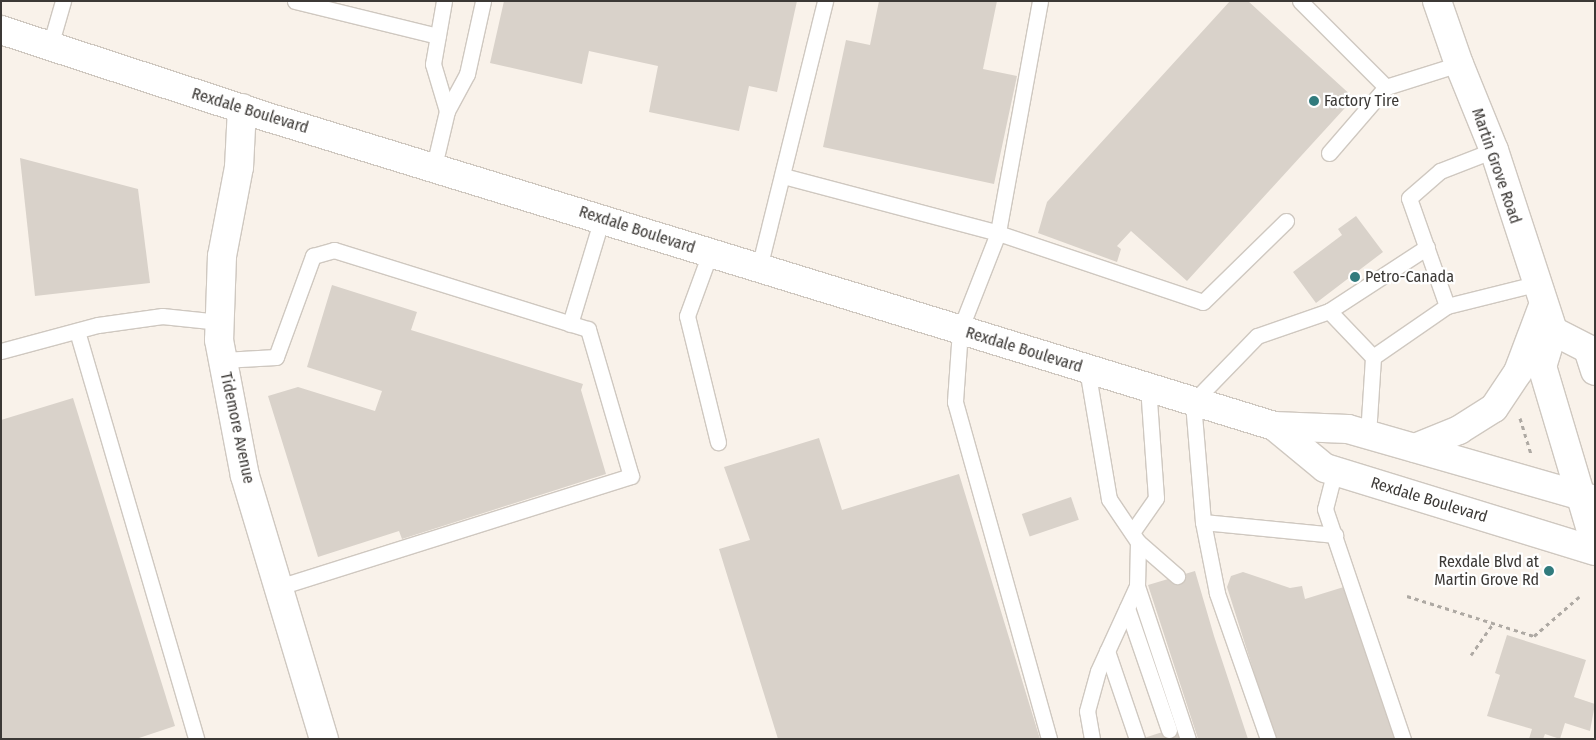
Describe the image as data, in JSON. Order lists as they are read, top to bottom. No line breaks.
{"streets":{"main road":["Rexdale Boulevard","Martin Grove Road","Tidemore Avenue"]},"crossings":[["Rexdale Boulevard","Tidemore Avenue"]],"places":["Factory Tire","Petro-Canada","Rexdale Blvd at Martin Grove Rd"]}
